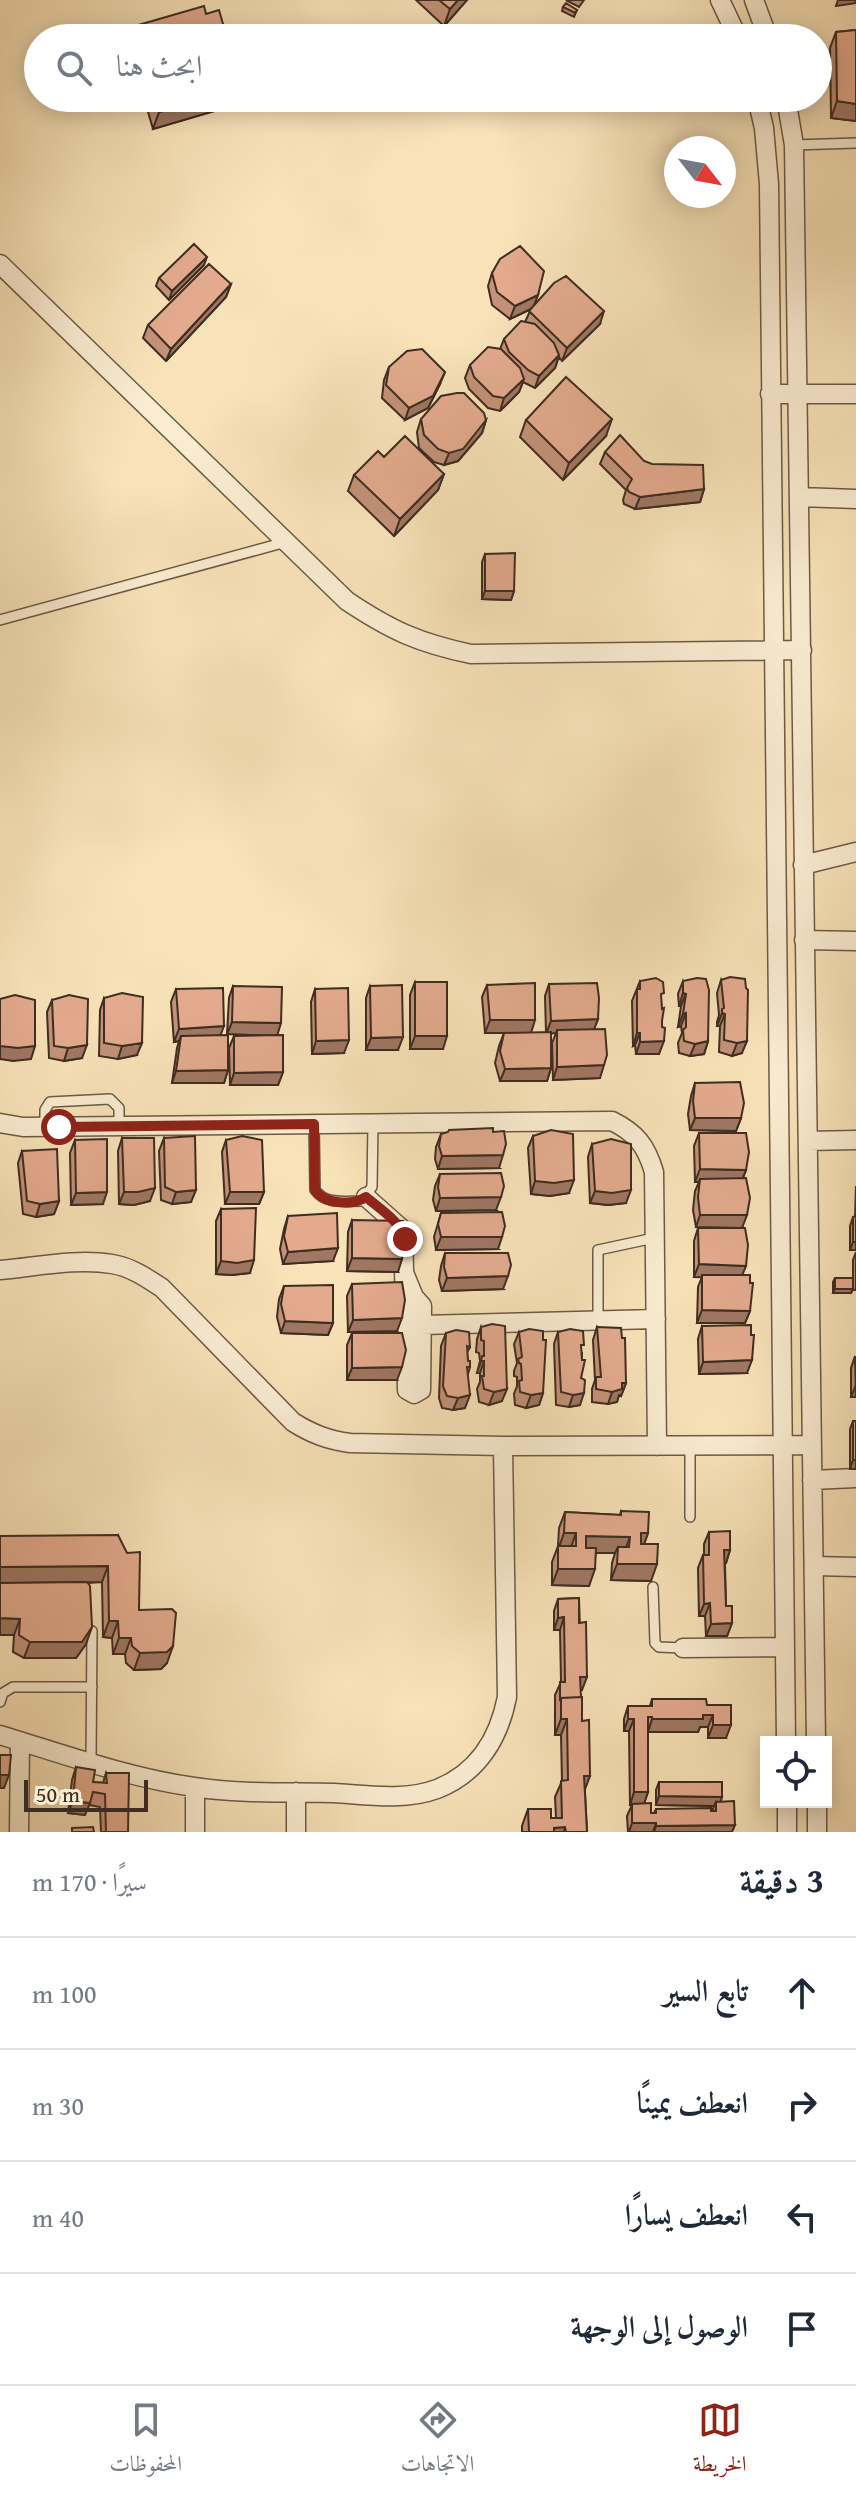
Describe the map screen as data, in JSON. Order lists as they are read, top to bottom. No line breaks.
{"scale_bar":"50 m","north":"bottom right","page":{"search":"ابحث هنا","scale":"50 m","heading":["3 دقيقة","سيرًا · 170 m"],"list":[["تابع السير","100 m"],["انعطف يمينًا","30 m"],["انعطف يسارًا","40 m"],"الوصول إلى الوجهة"],"nav":["الخريطة","الاتجاهات","المحفوظات"]}}
